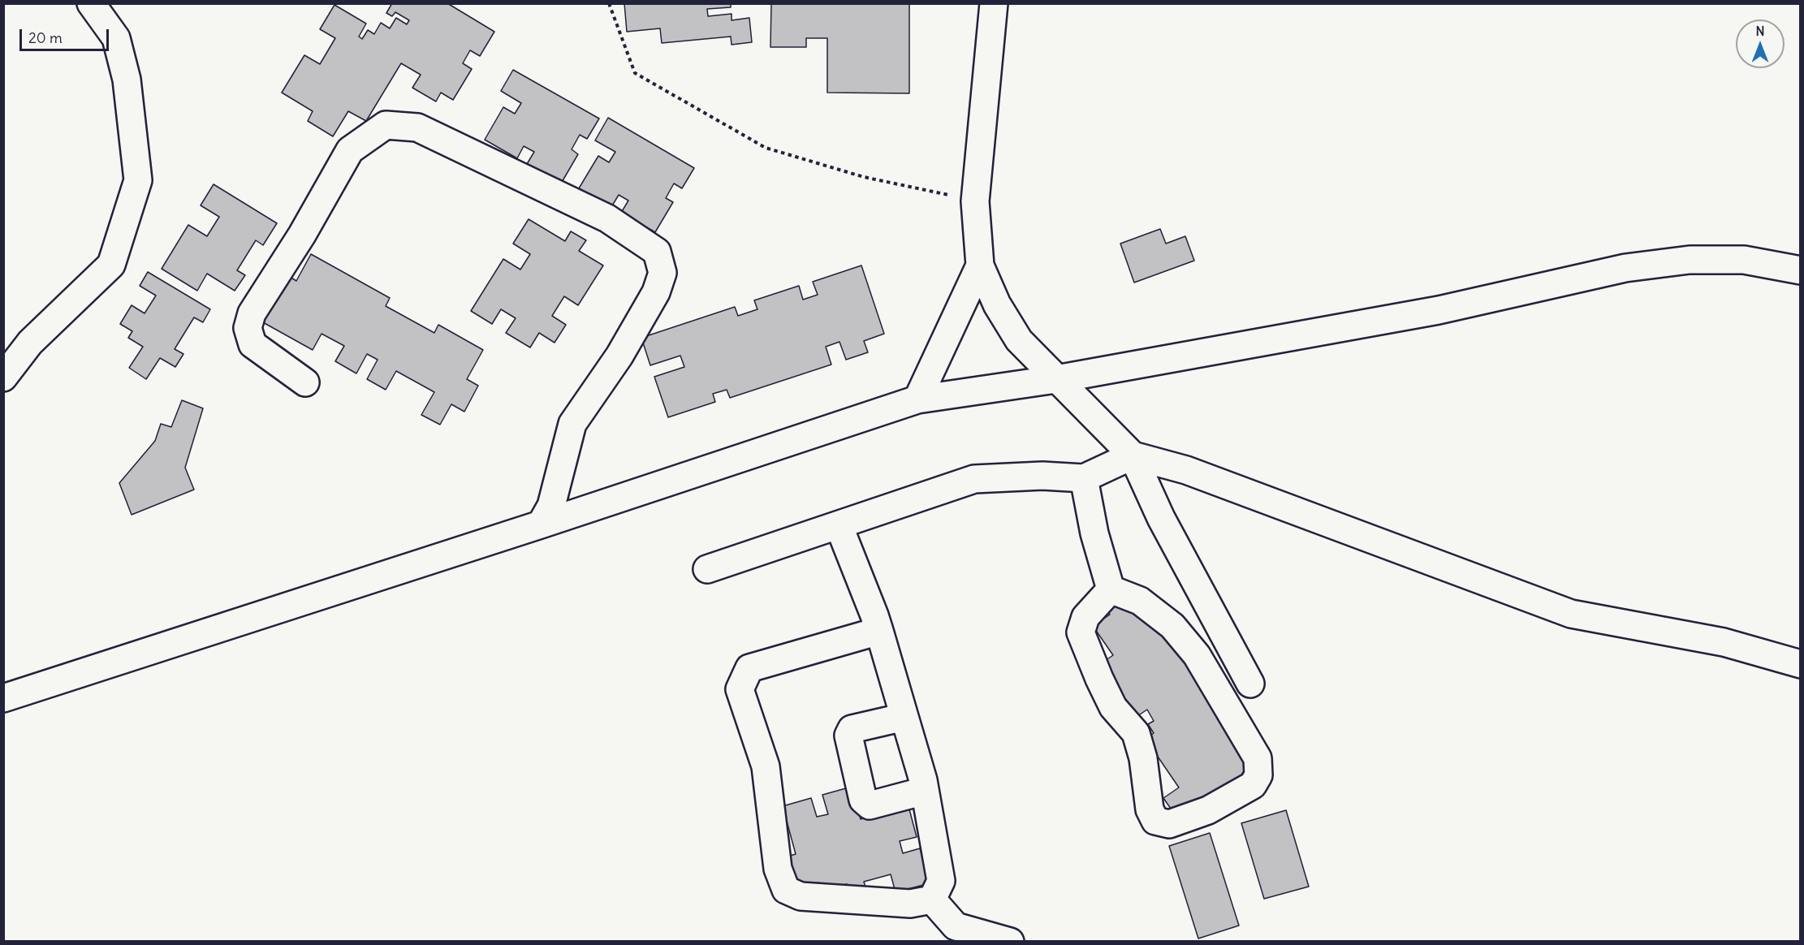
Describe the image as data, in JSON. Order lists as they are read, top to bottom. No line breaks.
{"scale_bar":"20 m","north":"top"}
